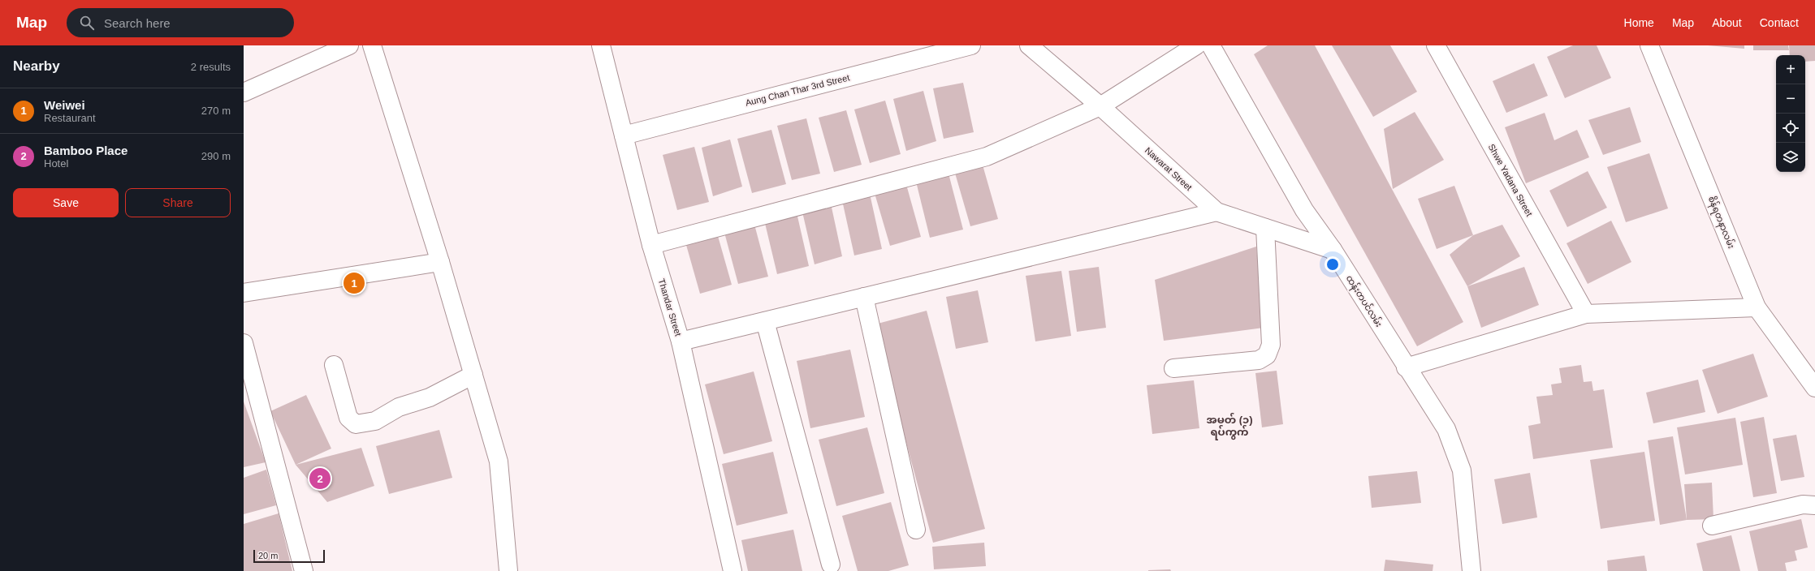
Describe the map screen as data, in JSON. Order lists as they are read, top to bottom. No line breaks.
{"streets":{"street":["Aung Chan Thar 3rd Street","Nawarat Street","Shwe Yadana Street","စိန်ရတနာလမ်း","ထန်းတပင်လမ်း","Thandar Street"]},"crossings":[["Aung Chan Thar 3rd Street","Thandar Street"],["Nawarat Street","ထန်းတပင်လမ်း"]],"districts":["အမှတ် (၁) ရပ်ကွက်"],"scale_bar":"20 m","page":{"header":"Map","search":"Search here","nav":["Home","Map","About","Contact"],"heading":["Nearby","2 results"],"map_buttons":["+","−"],"list":[{"mark":"1","name":"Weiwei","note":"Restaurant","value":"270 m"},{"mark":"2","name":"Bamboo Place","note":"Hotel","value":"290 m"}],"buttons":["Save","Share"],"pins":["1","2"],"scale":"20 m"}}
